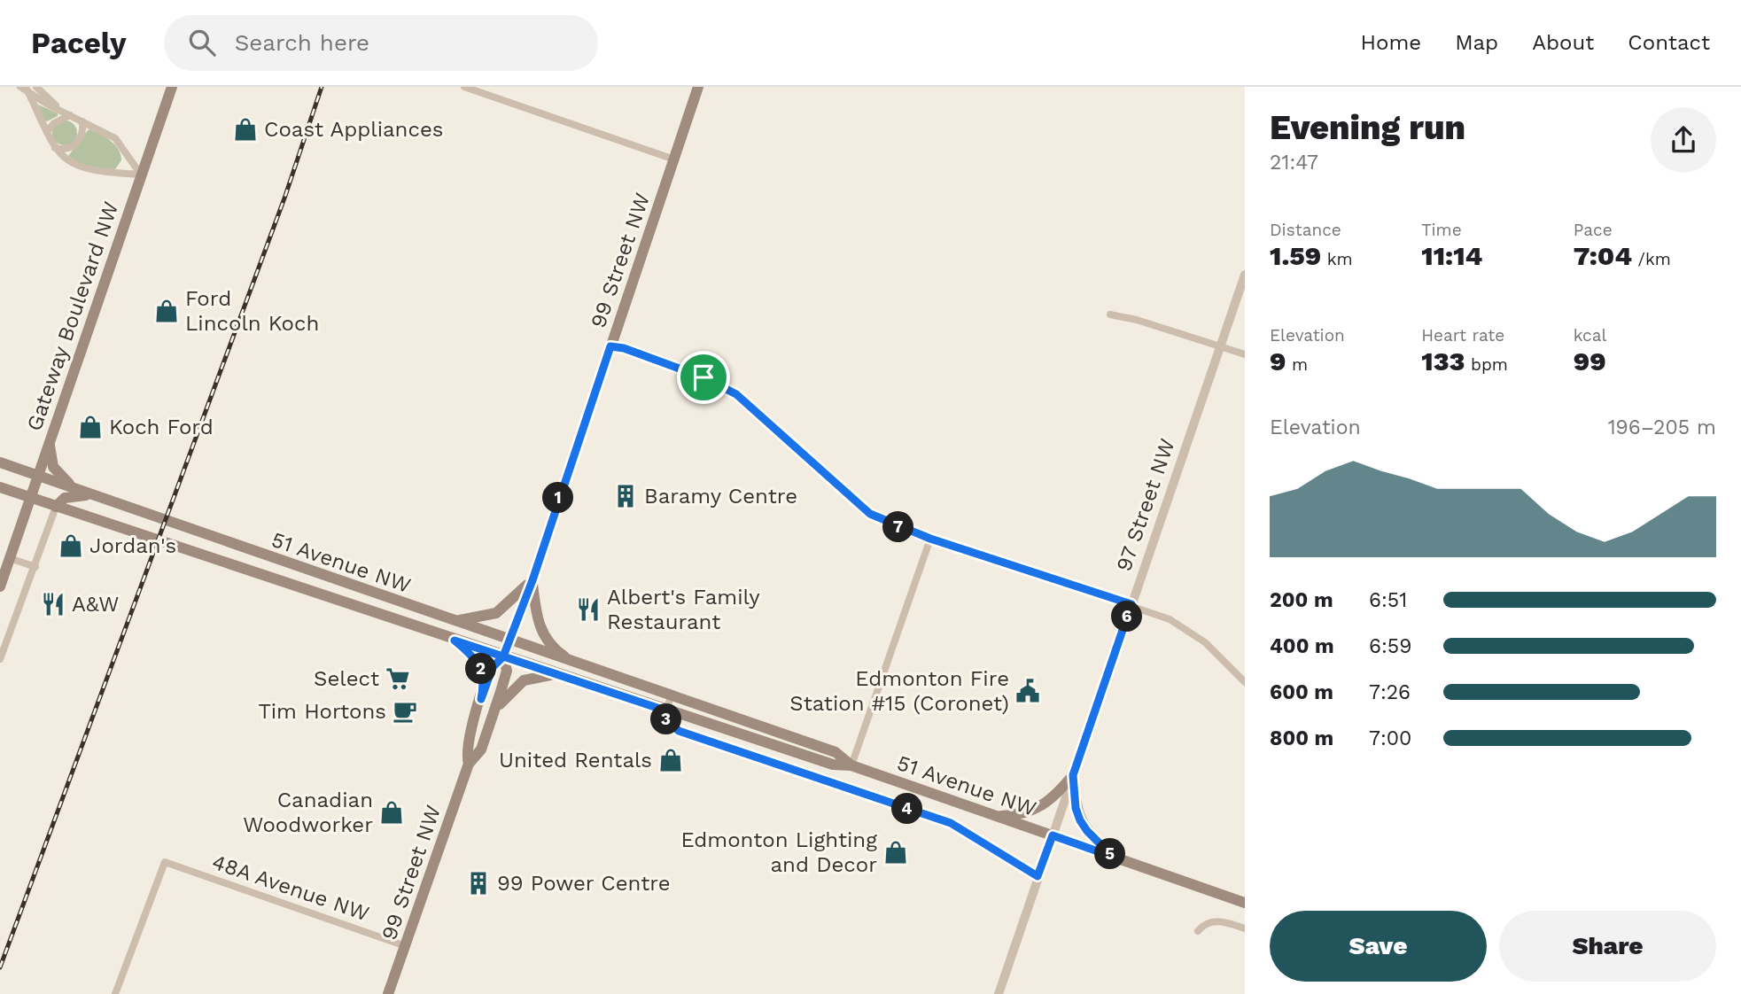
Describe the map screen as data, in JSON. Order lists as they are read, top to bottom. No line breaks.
{"streets":{"main road":["99 Street NW","Gateway Boulevard NW","51 Avenue NW"],"street":["97 Street NW","48A Avenue NW"]},"crossings":[["99 Street NW","51 Avenue NW"],["99 Street NW","48A Avenue NW"],["Gateway Boulevard NW","51 Avenue NW"],["97 Street NW","51 Avenue NW"]],"places":{"shop":["Coast Appliances","Ford Lincoln Koch","Koch Ford","Jordan's","United Rentals","Canadian Woodworker","Edmonton Lighting and Decor"],"building":["Baramy Centre","99 Power Centre"],"restaurant":["A&W","Albert's Family Restaurant"],"supermarket":["Select"],"public building":["Edmonton Fire Station #15 (Coronet)"],"cafe":["Tim Hortons"]},"page":{"header":"Pacely","search":"Search here","nav":["Home","Map","About","Contact"],"heading":["Evening run","21:47"],"stats":[["Distance","1.59 km"],["Time","11:14"],["Pace","7:04 /km"],["Elevation","9 m"],["Heart rate","133 bpm"],["kcal","99"]],"chart":["Elevation","196–205 m"],"pins":["1","7","6","2","3","4","5"],"list":[{"name":"200 m","note":"6:51"},{"name":"400 m","note":"6:59"},{"name":"600 m","note":"7:26"},{"name":"800 m","note":"7:00"}],"buttons":["Save","Share"]}}
